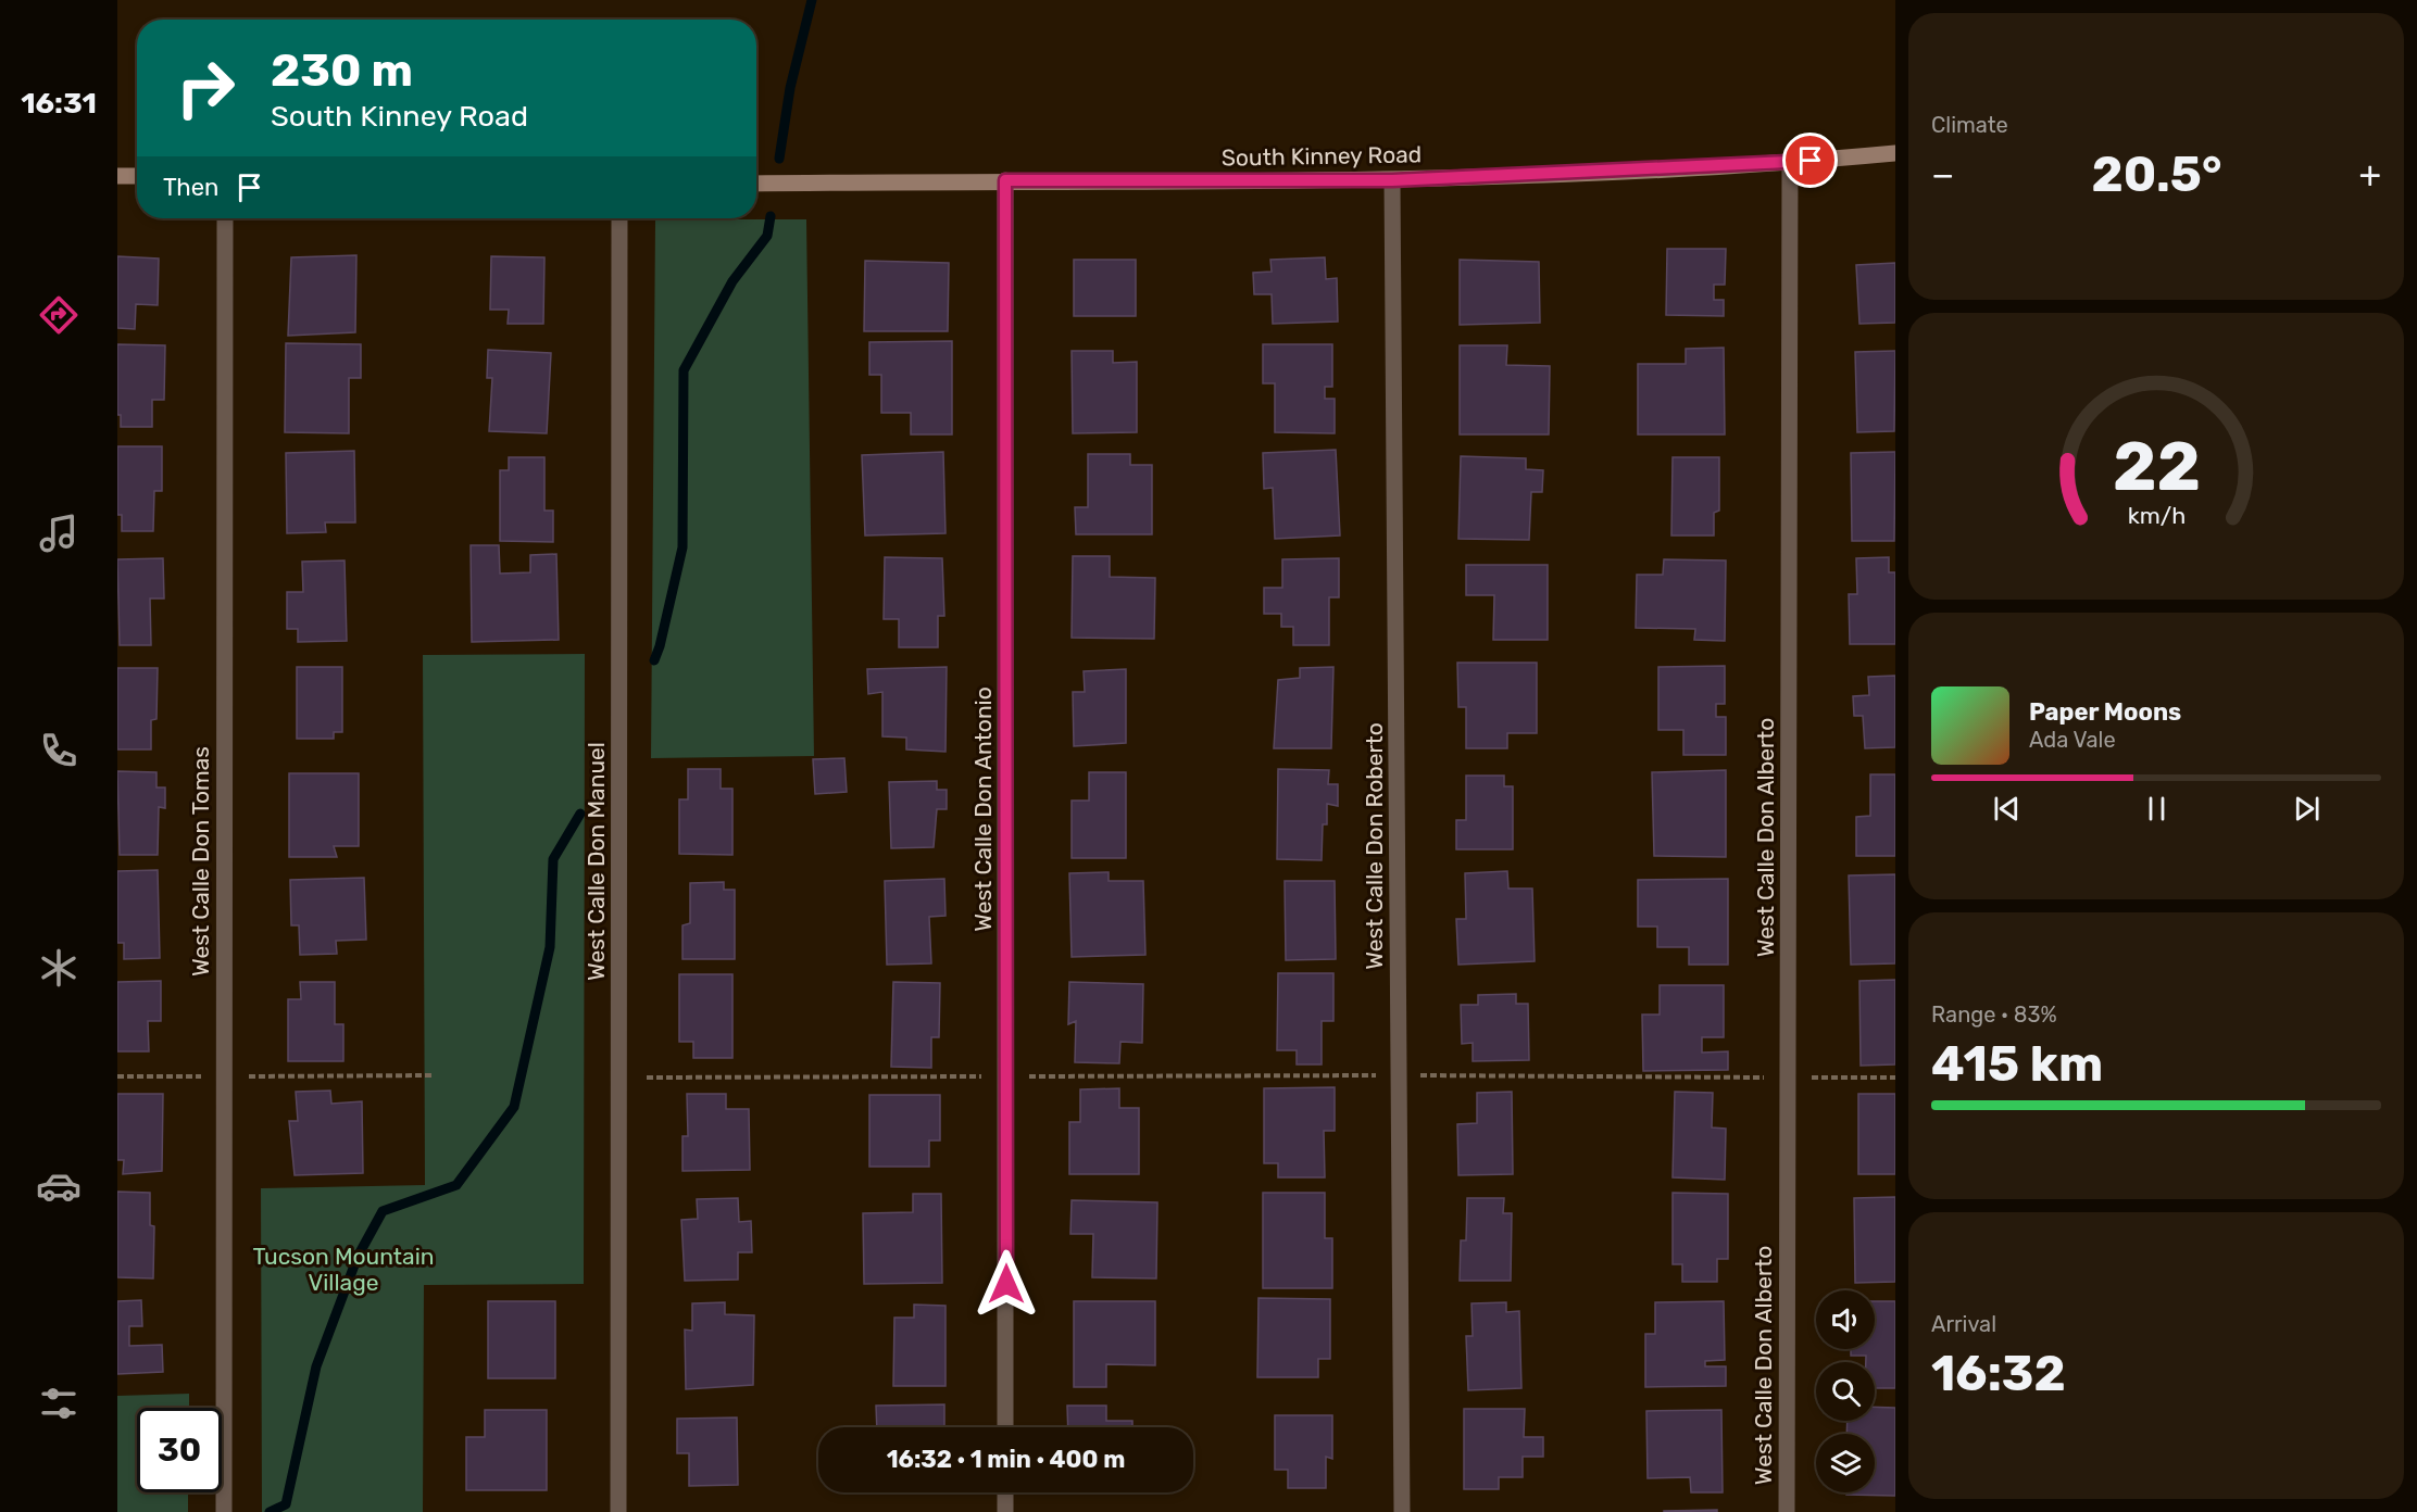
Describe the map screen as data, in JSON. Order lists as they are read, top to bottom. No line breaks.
{"streets":{"main road":["South Kinney Road"],"street":["West Calle Don Antonio","West Calle Don Alberto","West Calle Don Roberto","West Calle Don Tomas","West Calle Don Manuel"]},"crossings":[["South Kinney Road","West Calle Don Antonio"],["South Kinney Road","West Calle Don Alberto"],["South Kinney Road","West Calle Don Roberto"]],"parks":["Tucson Mountain Village"],"page":{"tabs":"16:31","tile":["Climate",["Range · 83%","415 km"],["Arrival","16:32"]],"turn":["230 m","South Kinney Road"],"heat":["−","20.5°","+"],"then":"Then","song":["Paper Moons","Ada Vale"],"limit":"30","trip":"16:32 · 1 min · 400 m","gauge":["22","km/h"]}}
